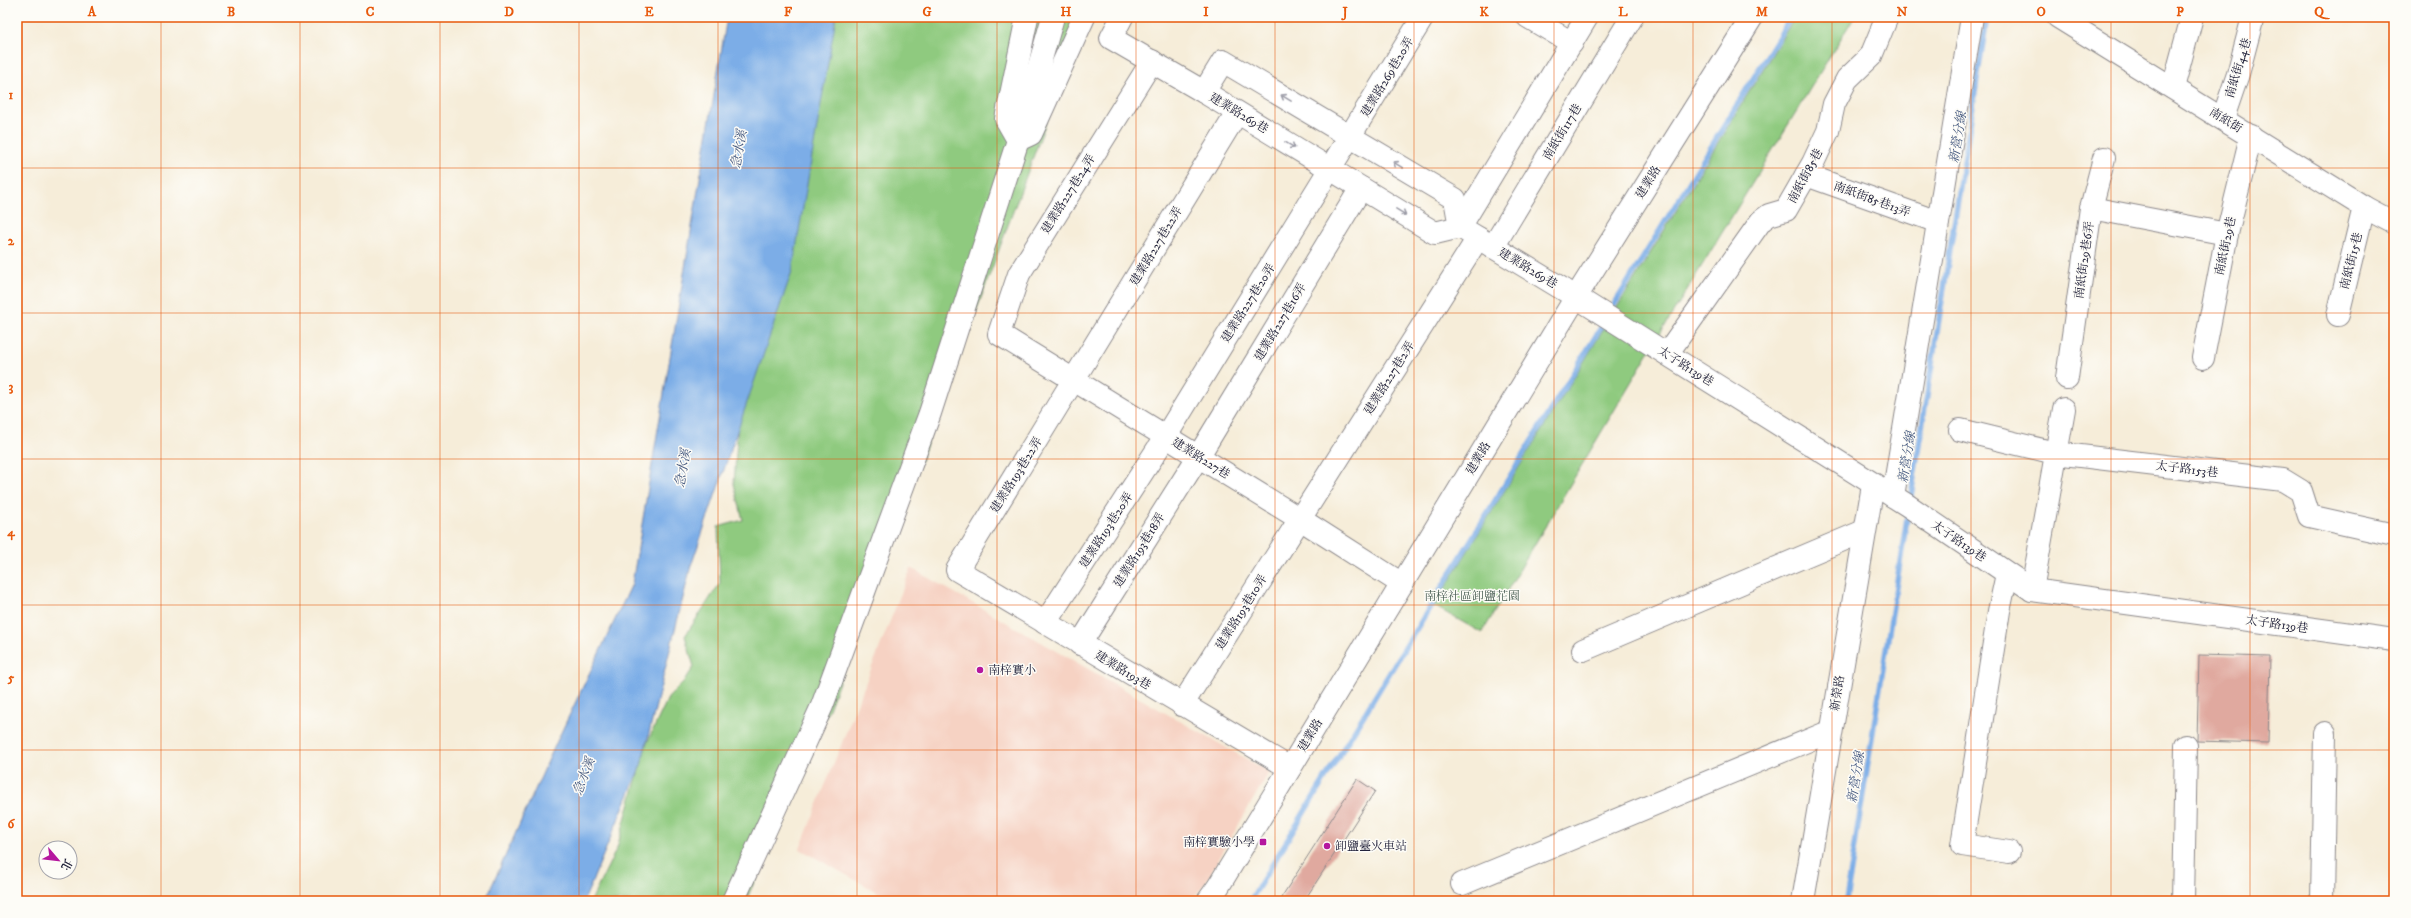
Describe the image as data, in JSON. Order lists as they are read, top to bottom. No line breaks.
{"streets":{"street":["南紙街44巷","建業路269巷20弄","建業路269巷","南紙街","南紙街117巷","南紙街85巷","建業路","建業路227巷24弄","南紙街85巷13弄","建業路227巷22弄","南紙街29巷","南紙街29巷6弄","南紙街15巷","建業路227巷20弄","建業路227巷16弄","太子路139巷","建業路227巷2弄","建業路227巷","太子路153巷","建業路193巷22弄","建業路193巷20弄","建業路193巷18弄","建業路193巷10弄","建業路193巷","新榮路"]},"crossings":[["南紙街44巷","南紙街"],["建業路269巷20弄","建業路269巷"],["建業路269巷20弄","建業路227巷20弄"],["建業路269巷","南紙街117巷"],["建業路269巷","建業路"],["建業路269巷","建業路227巷22弄"],["建業路269巷","建業路227巷20弄"],["建業路269巷","建業路227巷16弄"],["建業路269巷","太子路139巷"],["建業路269巷","建業路227巷2弄"],["南紙街","南紙街29巷"],["南紙街","南紙街15巷"],["南紙街117巷","建業路227巷2弄"],["南紙街85巷","南紙街85巷13弄"],["南紙街85巷","太子路139巷"],["建業路","太子路139巷"],["建業路","建業路227巷"],["建業路","建業路193巷"],["建業路227巷24弄","建業路227巷"],["建業路227巷22弄","建業路227巷"],["建業路227巷22弄","建業路193巷22弄"],["南紙街29巷","南紙街29巷6弄"],["建業路227巷20弄","建業路227巷"],["建業路227巷20弄","建業路193巷20弄"],["建業路227巷16弄","建業路227巷"],["建業路227巷16弄","建業路193巷18弄"],["太子路139巷","新榮路"],["建業路227巷2弄","建業路227巷"],["建業路227巷2弄","建業路193巷10弄"],["建業路227巷","建業路193巷22弄"],["建業路227巷","建業路193巷20弄"],["建業路227巷","建業路193巷18弄"],["建業路227巷","建業路193巷10弄"],["建業路193巷22弄","建業路193巷"],["建業路193巷20弄","建業路193巷"],["建業路193巷18弄","建業路193巷"],["建業路193巷10弄","建業路193巷"]],"water":["新營分線","急水溪"],"parks":["南梓社區卸鹽花園"],"places":{"other":["南梓實小","卸鹽臺火車站"],"transit":["南梓實驗小學"]},"north":"bottom right","grid":{"columns":["A","B","C","D","E","F","G","H","I","J","K","L","M","N","O","P","Q"],"rows":["1","2","3","4","5","6"]}}
